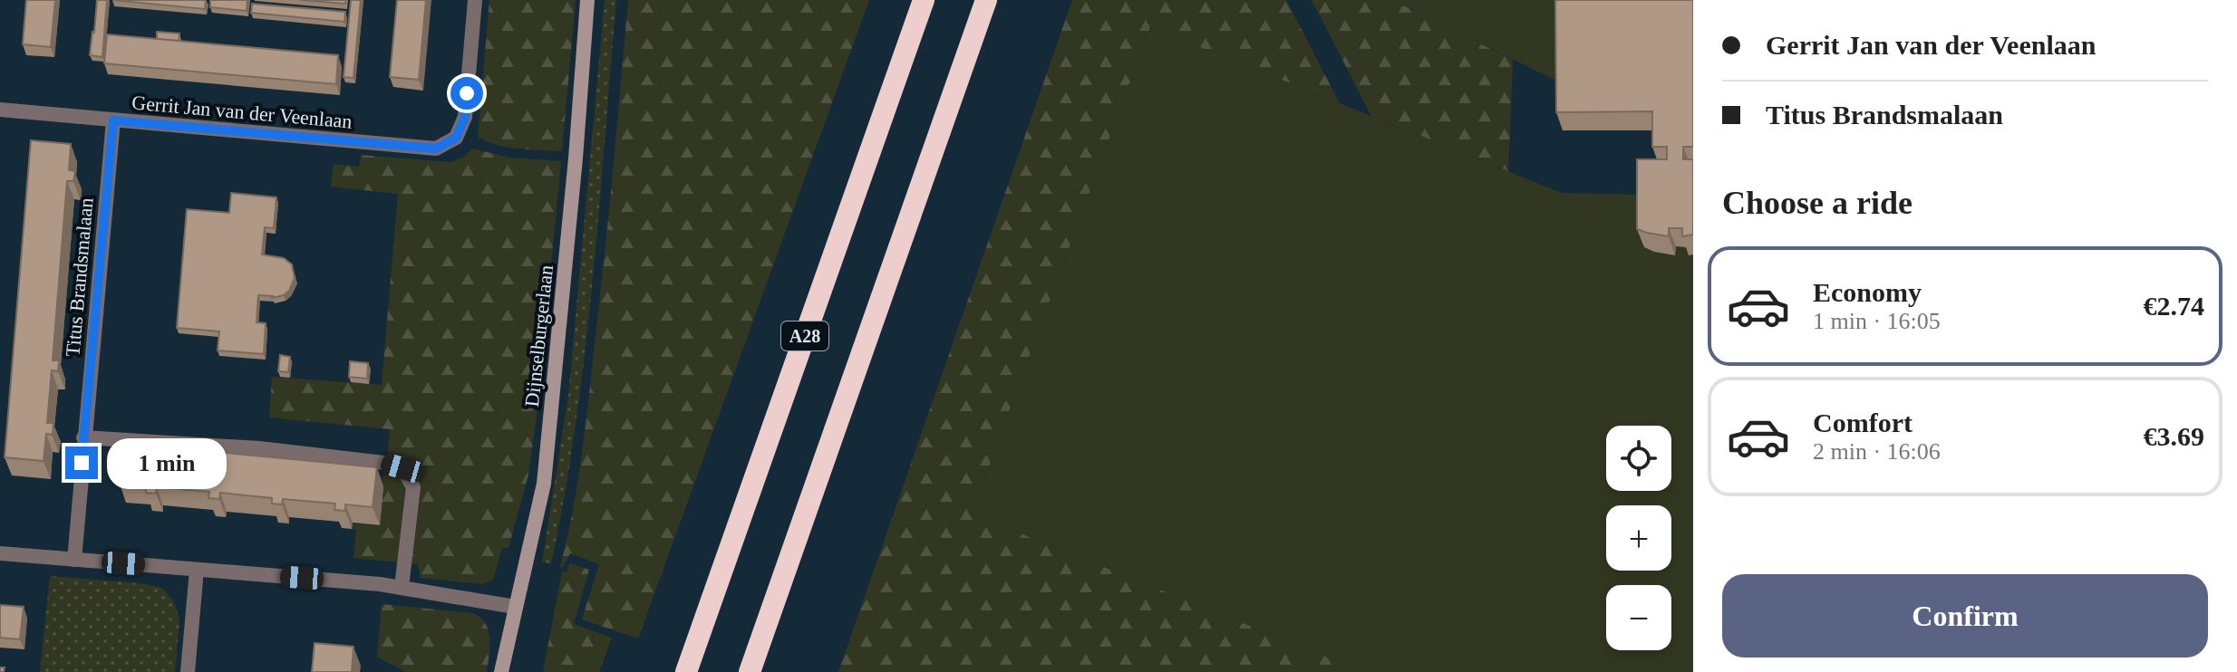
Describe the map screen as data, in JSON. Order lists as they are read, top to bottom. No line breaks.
{"streets":{"highway":["A28"],"main road":["Dijnselburgerlaan"],"street":["Gerrit Jan van der Veenlaan","Titus Brandsmalaan"]},"crossings":[["Gerrit Jan van der Veenlaan","Titus Brandsmalaan"]],"page":{"banner":["Gerrit Jan van der Veenlaan","Titus Brandsmalaan"],"heading":"Choose a ride","list":[{"name":"Economy","note":"1 min · 16:05","value":"€2.74"},{"name":"Comfort","note":"2 min · 16:06","value":"€3.69"}],"map_buttons":["+","−"],"bubble":"1 min","buttons":"Confirm"}}
